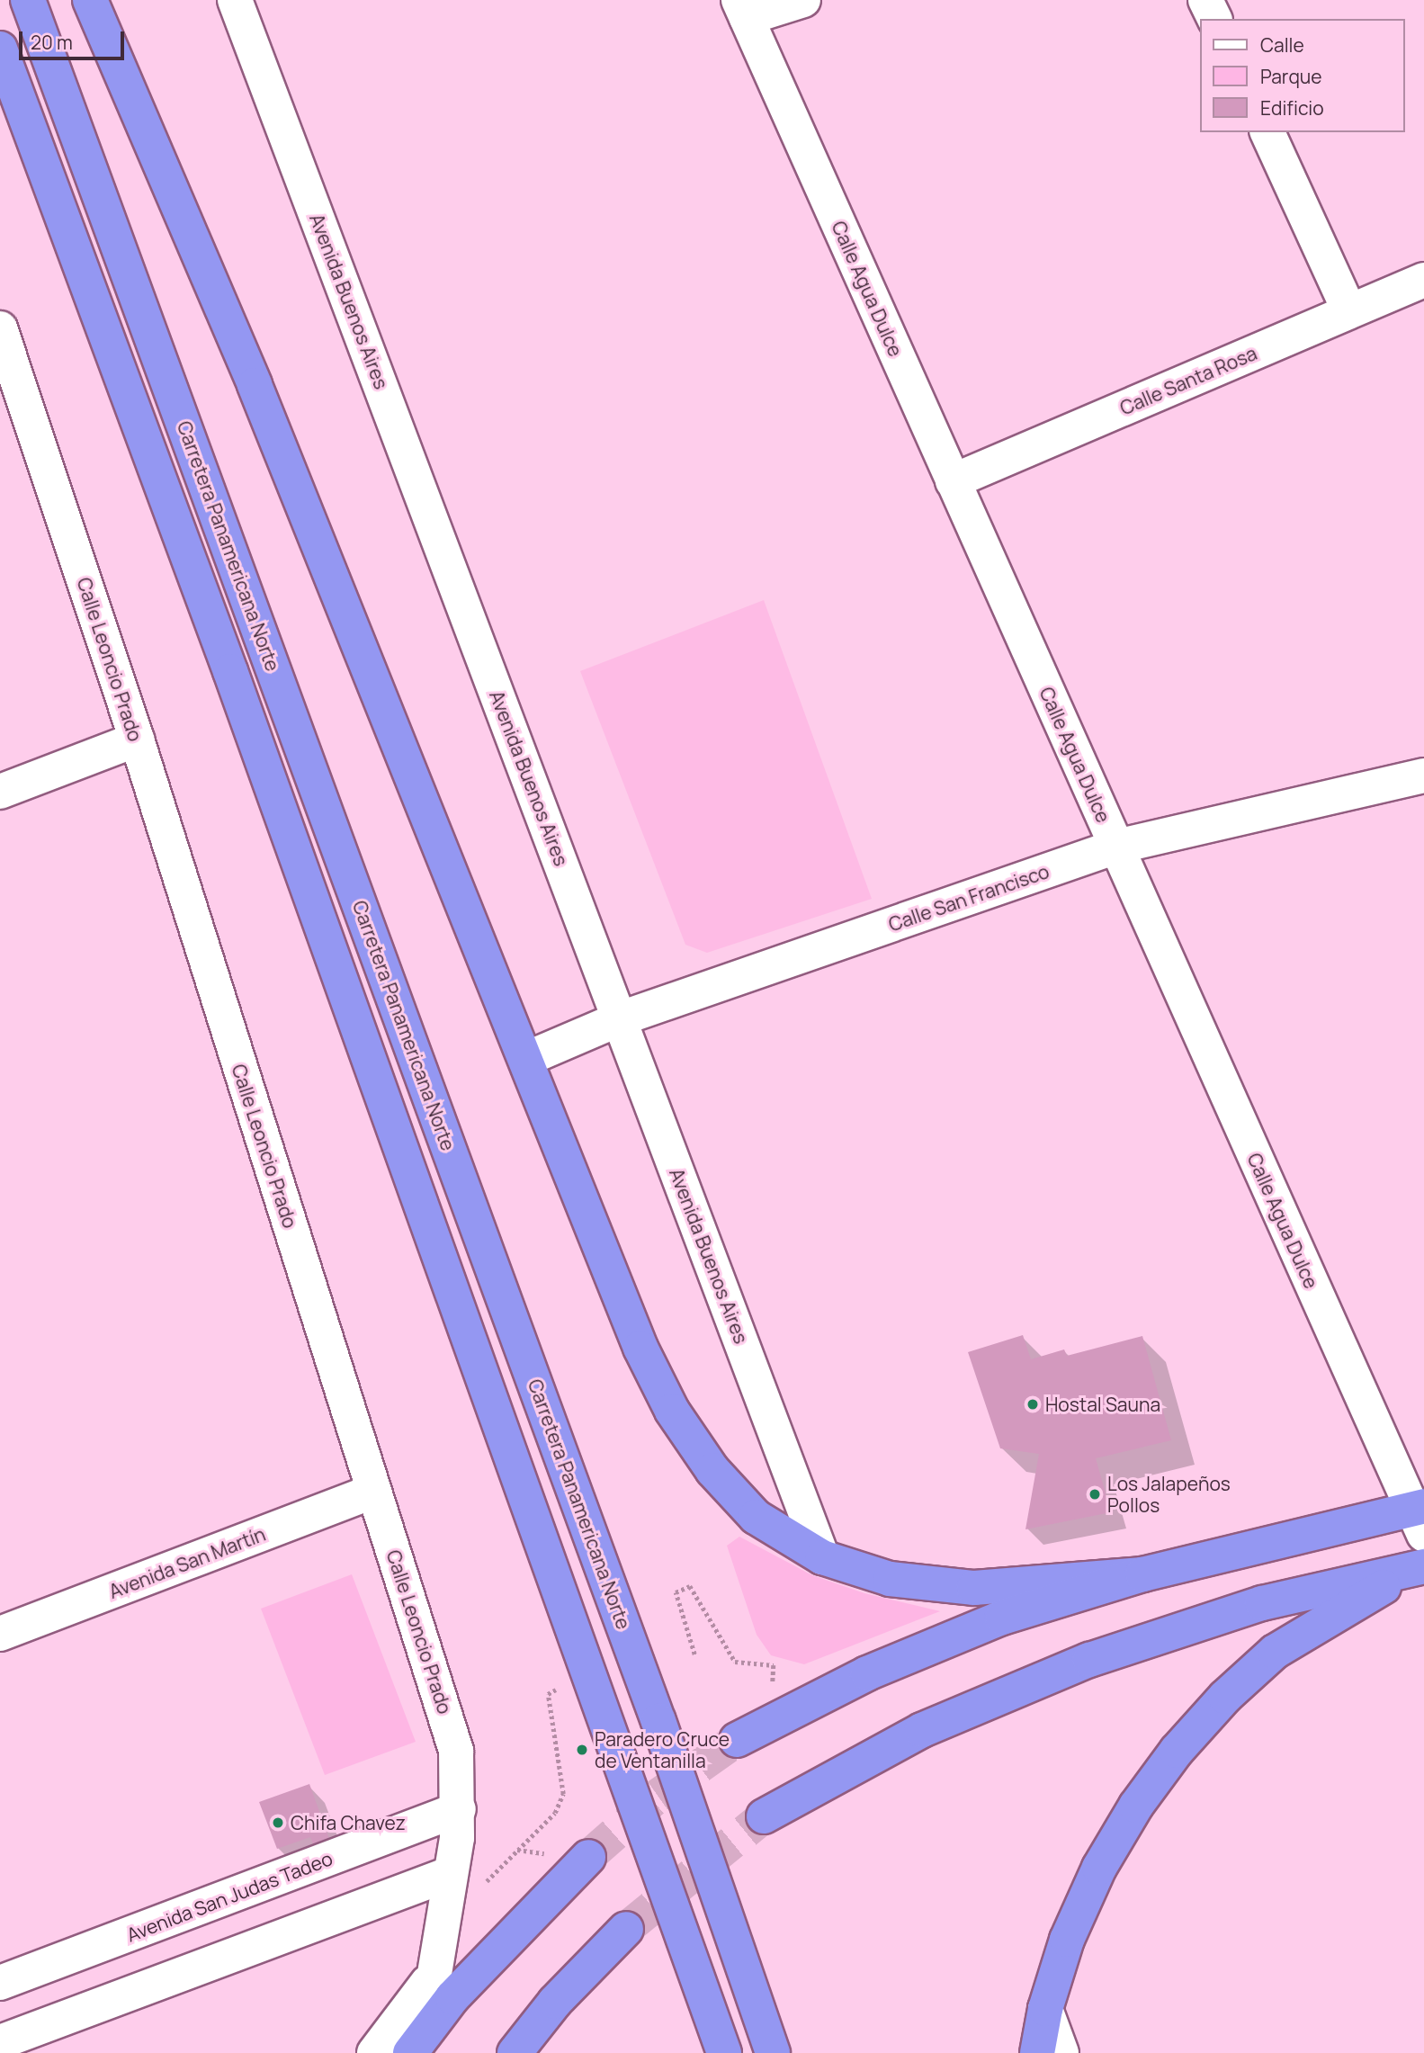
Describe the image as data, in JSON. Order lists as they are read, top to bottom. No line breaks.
{"streets":{"highway":["Carretera Panamericana Norte"],"street":["Calle Agua Dulce","Avenida Buenos Aires","Calle Santa Rosa","Calle Leoncio Prado","Calle San Francisco","Avenida San Martín","Avenida San Judas Tadeo"]},"crossings":[["Calle Agua Dulce","Calle Santa Rosa"],["Calle Agua Dulce","Calle San Francisco"],["Avenida Buenos Aires","Calle San Francisco"],["Calle Leoncio Prado","Avenida San Martín"],["Calle Leoncio Prado","Avenida San Judas Tadeo"]],"places":["Hostal Sauna","Los Jalapeños Pollos","Paradero Cruce de Ventanilla","Chifa Chavez"],"legend":["Calle","Parque","Edificio"],"scale_bar":"20 m"}
